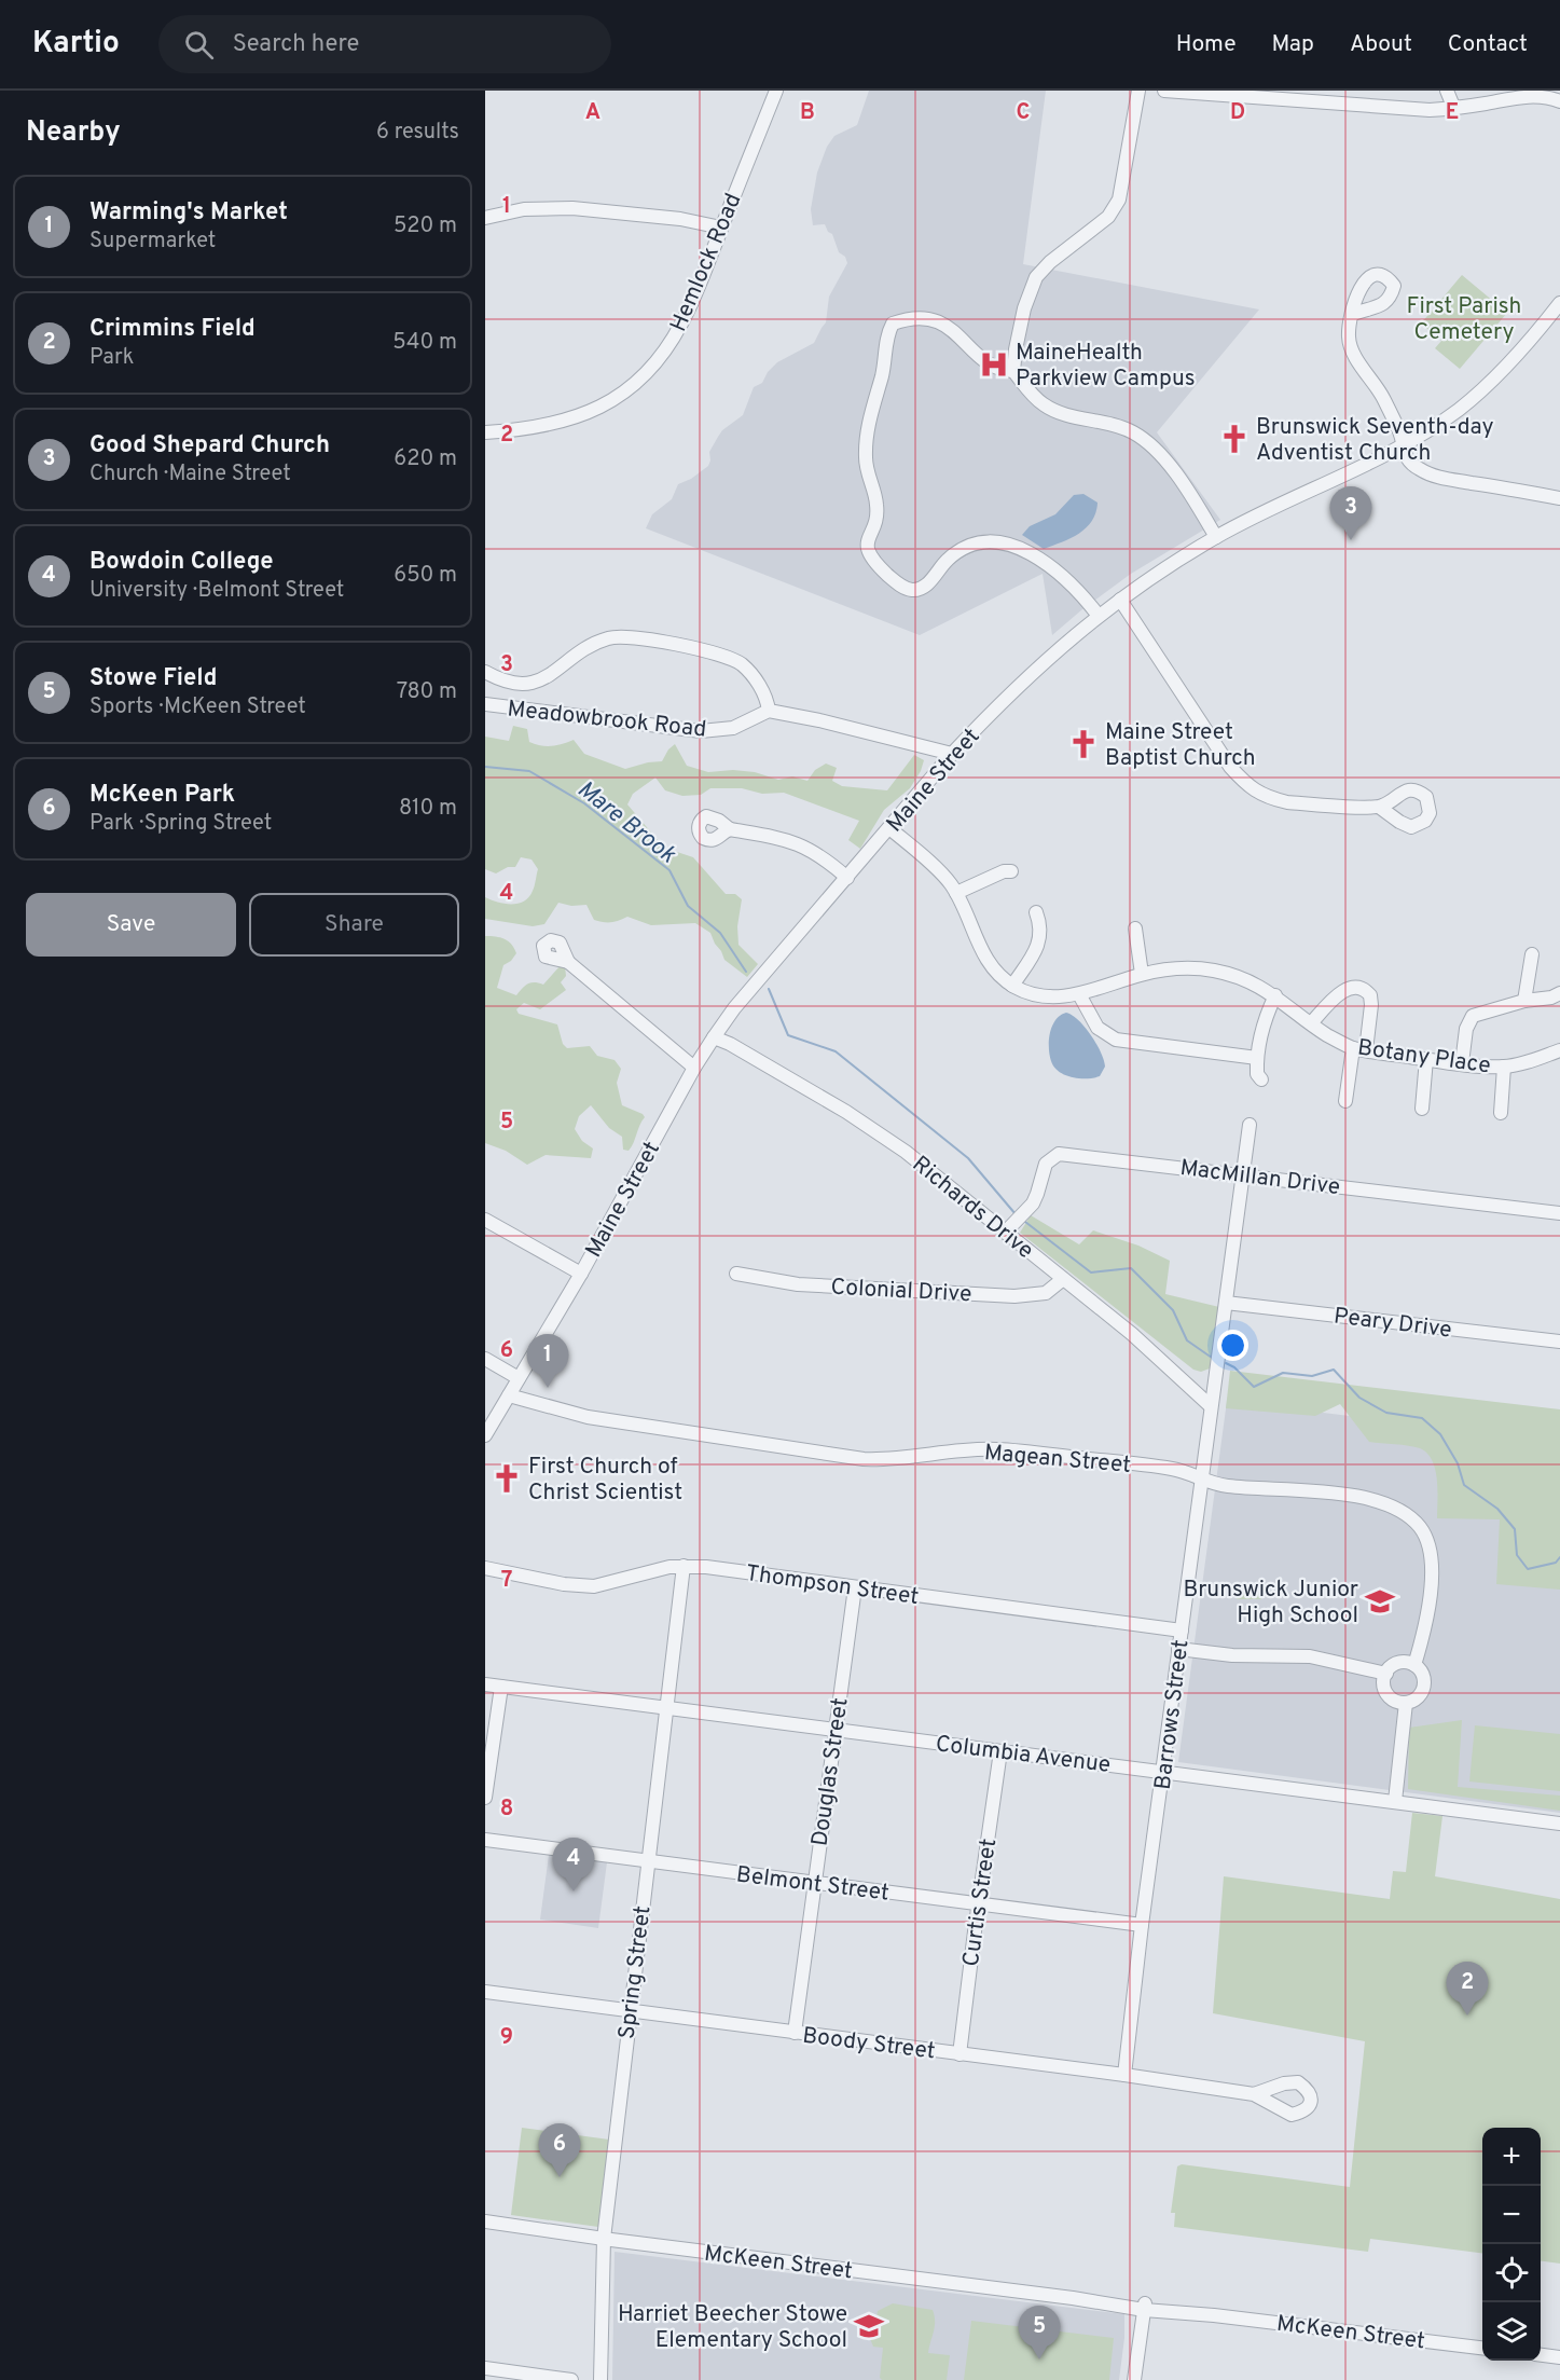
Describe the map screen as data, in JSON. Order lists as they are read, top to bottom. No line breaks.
{"streets":{"street":["Hemlock Road","Meadowbrook Road","Maine Street","Botany Place","MacMillan Drive","Richards Drive","Colonial Drive","Peary Drive","Magean Street","Thompson Street","Barrows Street","Columbia Avenue","Douglas Street","Belmont Street","Curtis Street","Spring Street","Boody Street","McKeen Street"]},"crossings":[["Maine Street","Botany Place"],["Maine Street","Richards Drive"],["Maine Street","Magean Street"],["MacMillan Drive","Richards Drive"],["MacMillan Drive","Barrows Street"],["Richards Drive","Colonial Drive"],["Richards Drive","Barrows Street"],["Peary Drive","Barrows Street"],["Magean Street","Barrows Street"],["Thompson Street","Barrows Street"],["Thompson Street","Douglas Street"],["Thompson Street","Spring Street"],["Barrows Street","Columbia Avenue"],["Barrows Street","Belmont Street"],["Barrows Street","Boody Street"],["Columbia Avenue","Douglas Street"],["Columbia Avenue","Curtis Street"],["Columbia Avenue","Spring Street"],["Douglas Street","Belmont Street"],["Douglas Street","Boody Street"],["Belmont Street","Curtis Street"],["Belmont Street","Spring Street"],["Curtis Street","Boody Street"],["Spring Street","Boody Street"],["Spring Street","McKeen Street"]],"water":["Mare Brook"],"parks":["First Parish Cemetery"],"places":{"hospital":["MaineHealth Parkview Campus"],"church":["Brunswick Seventh-day Adventist Church","Maine Street Baptist Church","First Church of Christ Scientist"],"school or university":["Brunswick Junior High School","Harriet Beecher Stowe Elementary School"]},"page":{"header":"Kartio","search":"Search here","nav":["Home","Map","About","Contact"],"heading":["Nearby","6 results"],"list":[{"mark":"1","name":"Warming's Market","note":"Supermarket","value":"520 m"},{"mark":"2","name":"Crimmins Field","note":"Park","value":"540 m"},{"mark":"3","name":"Good Shepard Church","note":"Church · Maine Street","value":"620 m"},{"mark":"4","name":"Bowdoin College","note":"University · Belmont Street","value":"650 m"},{"mark":"5","name":"Stowe Field","note":"Sports · McKeen Street","value":"780 m"},{"mark":"6","name":"McKeen Park","note":"Park · Spring Street","value":"810 m"}],"pins":["3","1","4","2","6","5"],"buttons":["Save","Share"],"map_buttons":["+","−"]},"grid":{"columns":["A","B","C","D","E"],"rows":["1","2","3","4","5","6","7","8","9"]}}
